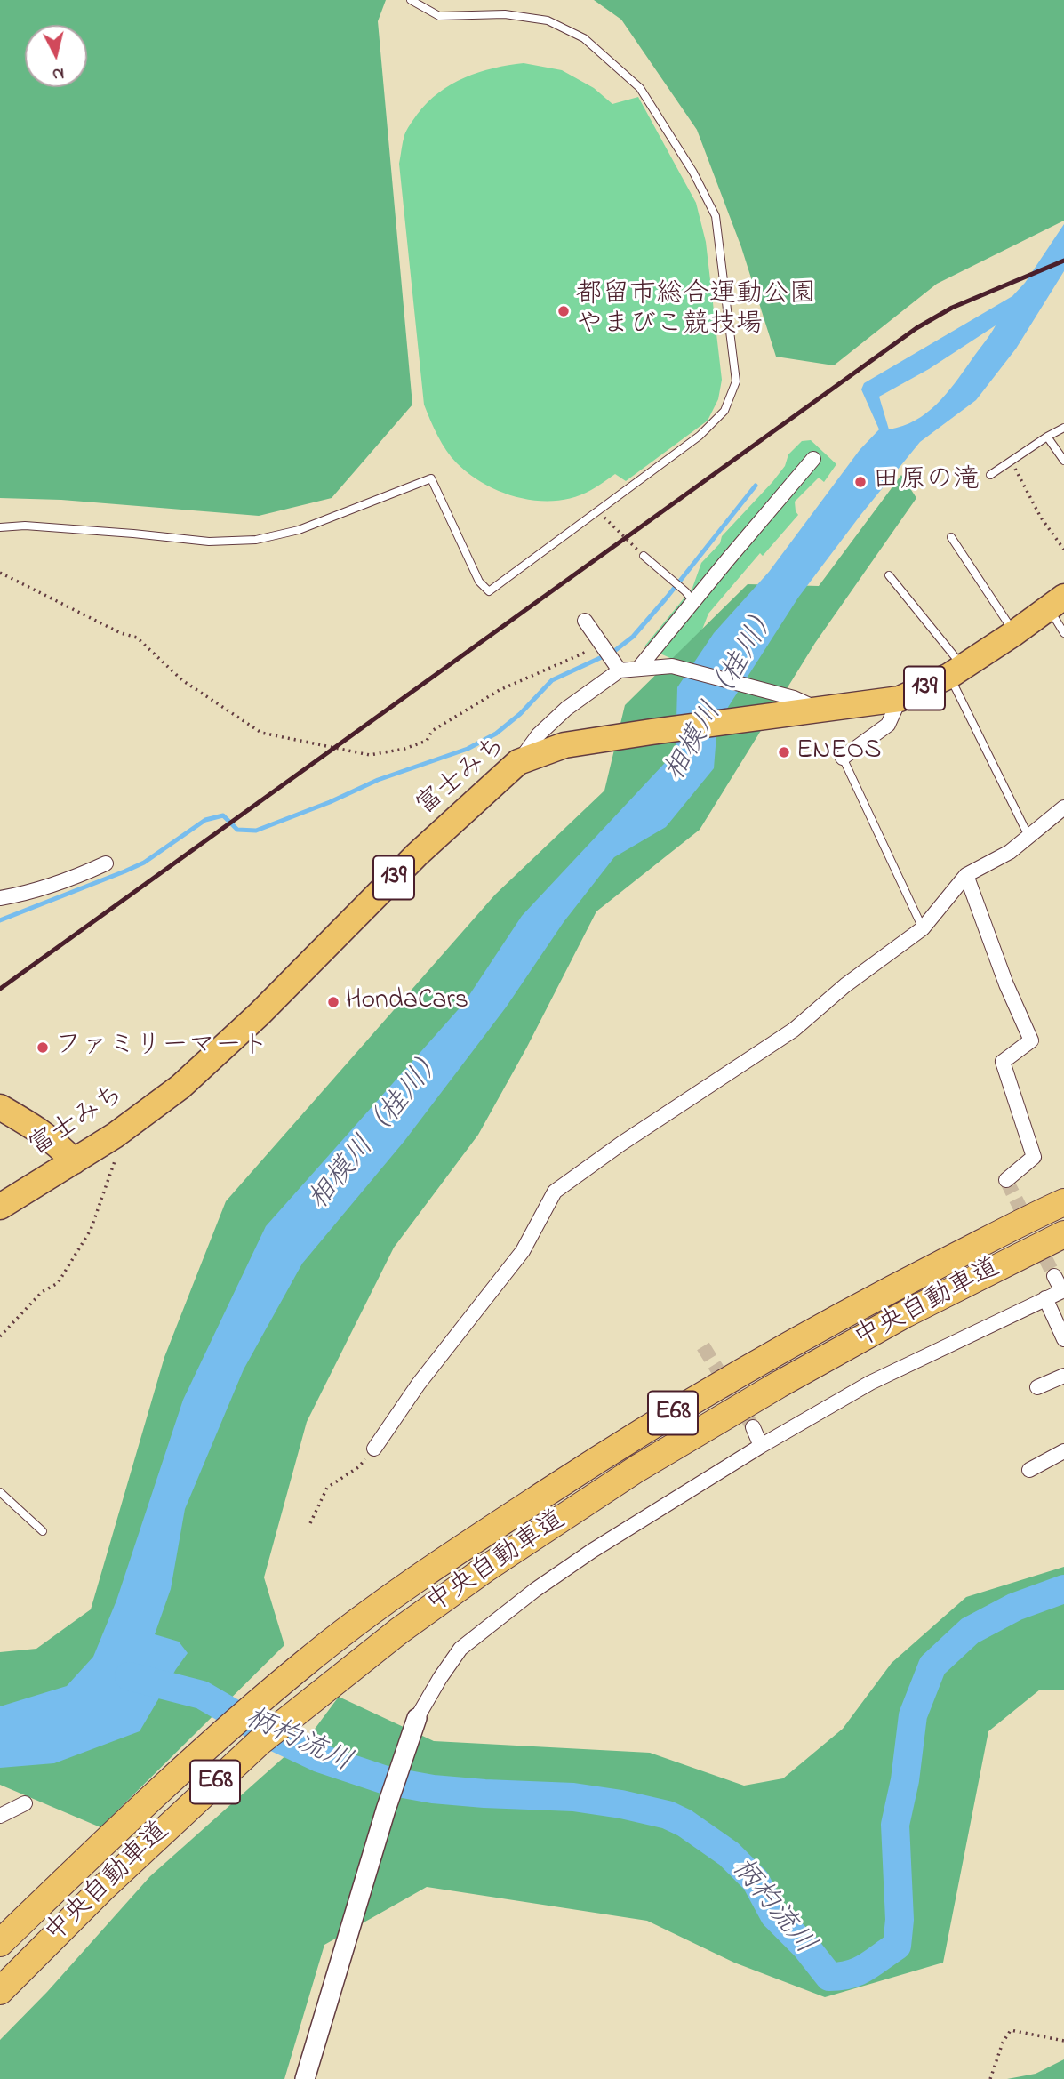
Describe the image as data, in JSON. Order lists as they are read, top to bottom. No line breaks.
{"streets":{"highway":["139","富士みち","中央自動車道","E68"]},"water":["相模川（桂川）","柄杓流川"],"places":["都留市総合運動公園 やまびこ競技場","田原の滝","ENEOS","HondaCars","ファミリーマート"],"north":"bottom"}
